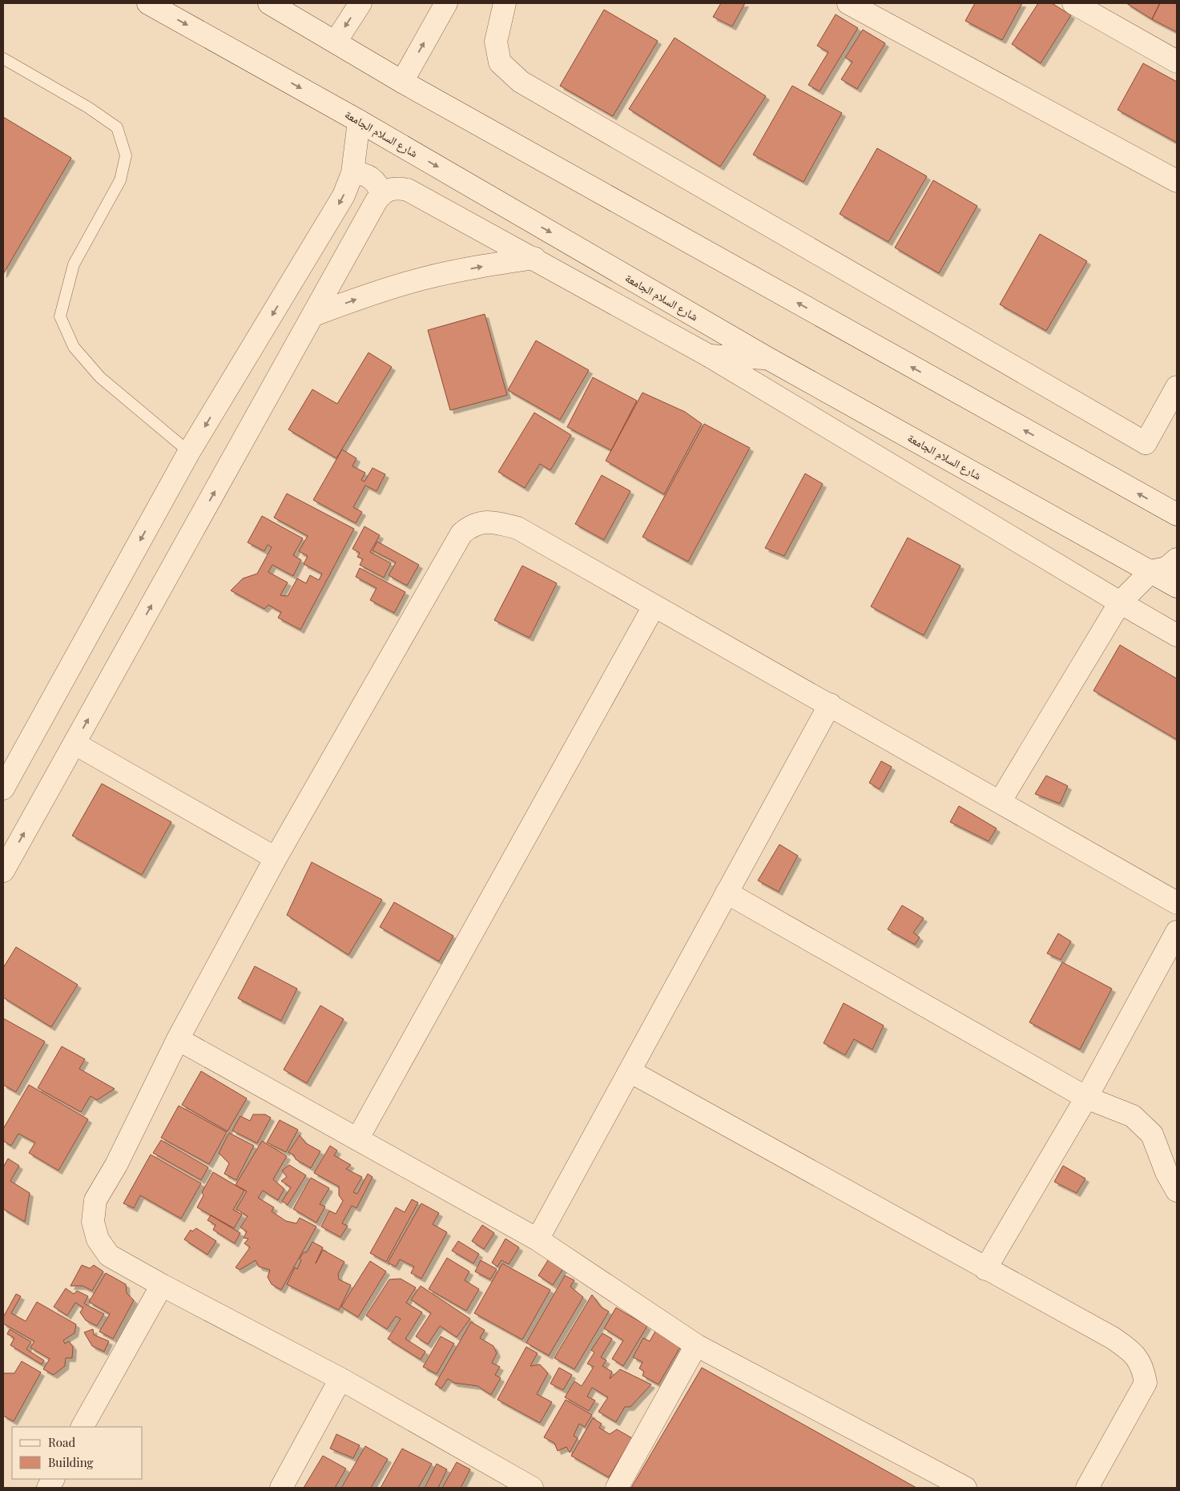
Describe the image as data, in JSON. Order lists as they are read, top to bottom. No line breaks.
{"streets":{"street":["شارع السلام الجامعة"]},"legend":["Road","Building"]}
